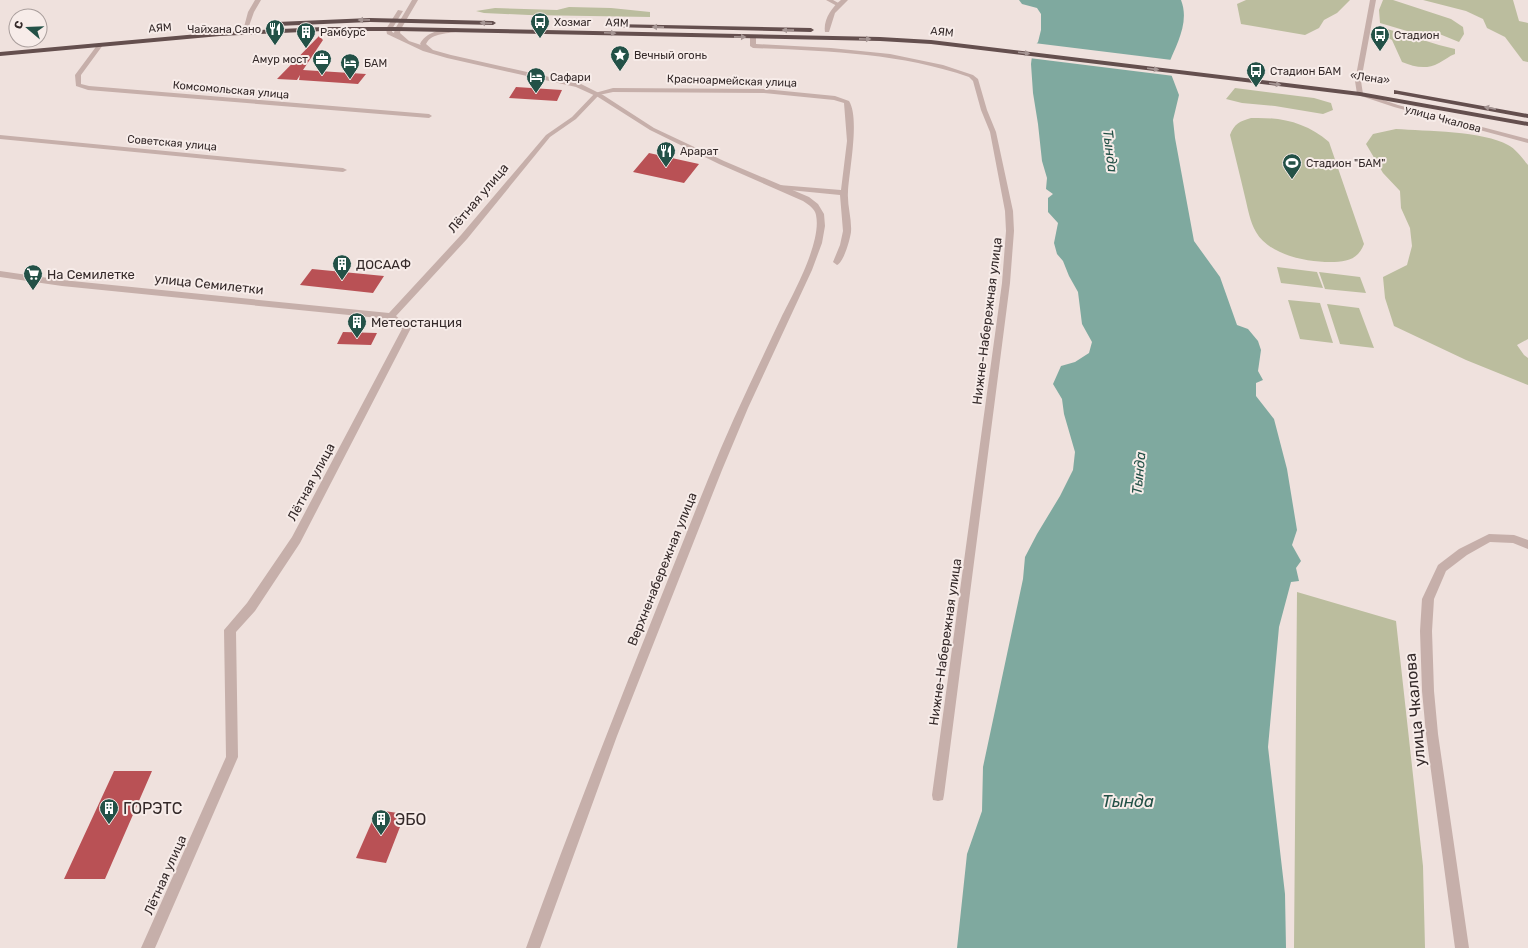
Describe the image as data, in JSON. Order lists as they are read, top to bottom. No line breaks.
{"streets":{"highway":["АЯМ","«Лена»"],"street":["Красноармейская улица","Комсомольская улица","улица Чкалова","Советская улица","Лётная улица","улица Семилетки","Нижне-Набережная улица","Верхненабережная улица"]},"crossings":[["АЯМ","«Лена»"],["АЯМ","Комсомольская улица"],["АЯМ","Нижне-Набережная улица"],["«Лена»","улица Чкалова"],["Красноармейская улица","Лётная улица"],["Лётная улица","улица Семилетки"]],"water":["Тында"],"places":{"bus stop":["Хозмаг","Стадион","Стадион БАМ"],"restaurant":["Чайхана Сано","Арарат"],"building":["Рамбурс","ДОСААФ","Метеостанция","ГОРЭТС","ЭБО"],"place":["Вечный огонь"],"office":["Амур мост"],"hotel":["БАМ","Сафари"],"sports":["Стадион \"БАМ\""],"supermarket":["На Семилетке"]},"north":"left"}
